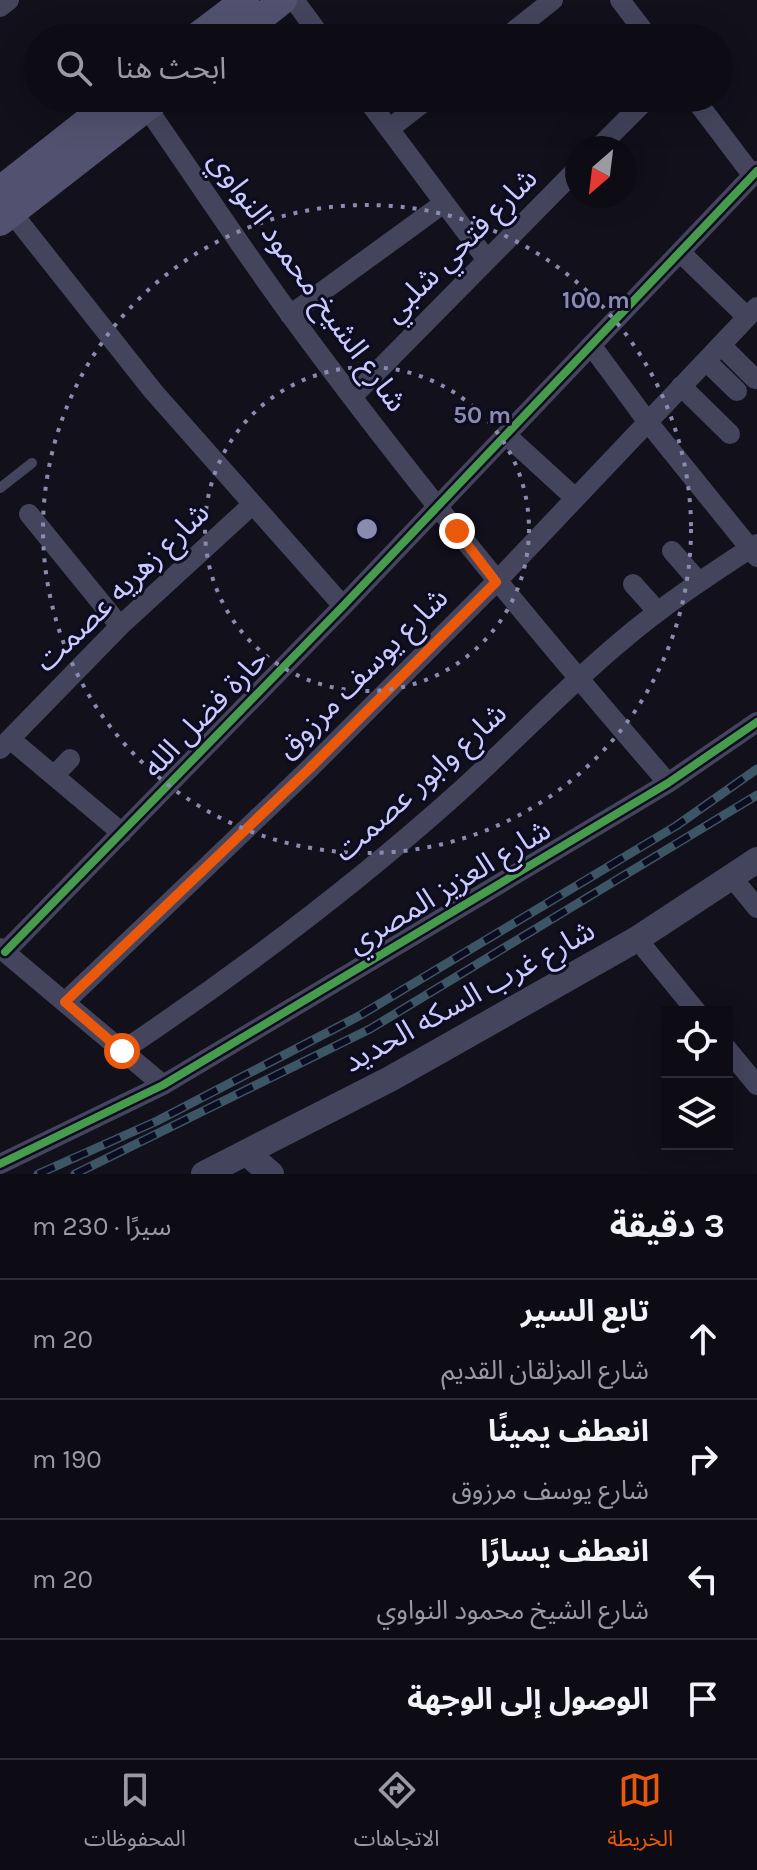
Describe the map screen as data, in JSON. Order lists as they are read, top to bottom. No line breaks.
{"streets":{"street":["شارع فتحي شلبي","شارع الشيخ محمود النواوي","شارع زهريه عصمت","شارع يوسف مرزوق","حارة فضل الله","شارع وابور عصمت","شارع العزيز المصري","شارع غرب السكه الحديد"]},"crossings":[["شارع فتحي شلبي","شارع الشيخ محمود النواوي"],["شارع الشيخ محمود النواوي","شارع يوسف مرزوق"],["شارع الشيخ محمود النواوي","حارة فضل الله"],["شارع الشيخ محمود النواوي","شارع وابور عصمت"],["شارع الشيخ محمود النواوي","شارع العزيز المصري"]],"north":"bottom left","page":{"search":"ابحث هنا","heading":["3 دقيقة","سيرًا · 230 m"],"list":[["تابع السير","شارع المزلقان القديم","20 m"],["انعطف يمينًا","شارع يوسف مرزوق","190 m"],["انعطف يسارًا","شارع الشيخ محمود النواوي","20 m"],"الوصول إلى الوجهة"],"nav":["الخريطة","الاتجاهات","المحفوظات"]},"rings":["100 m","50 m"]}
